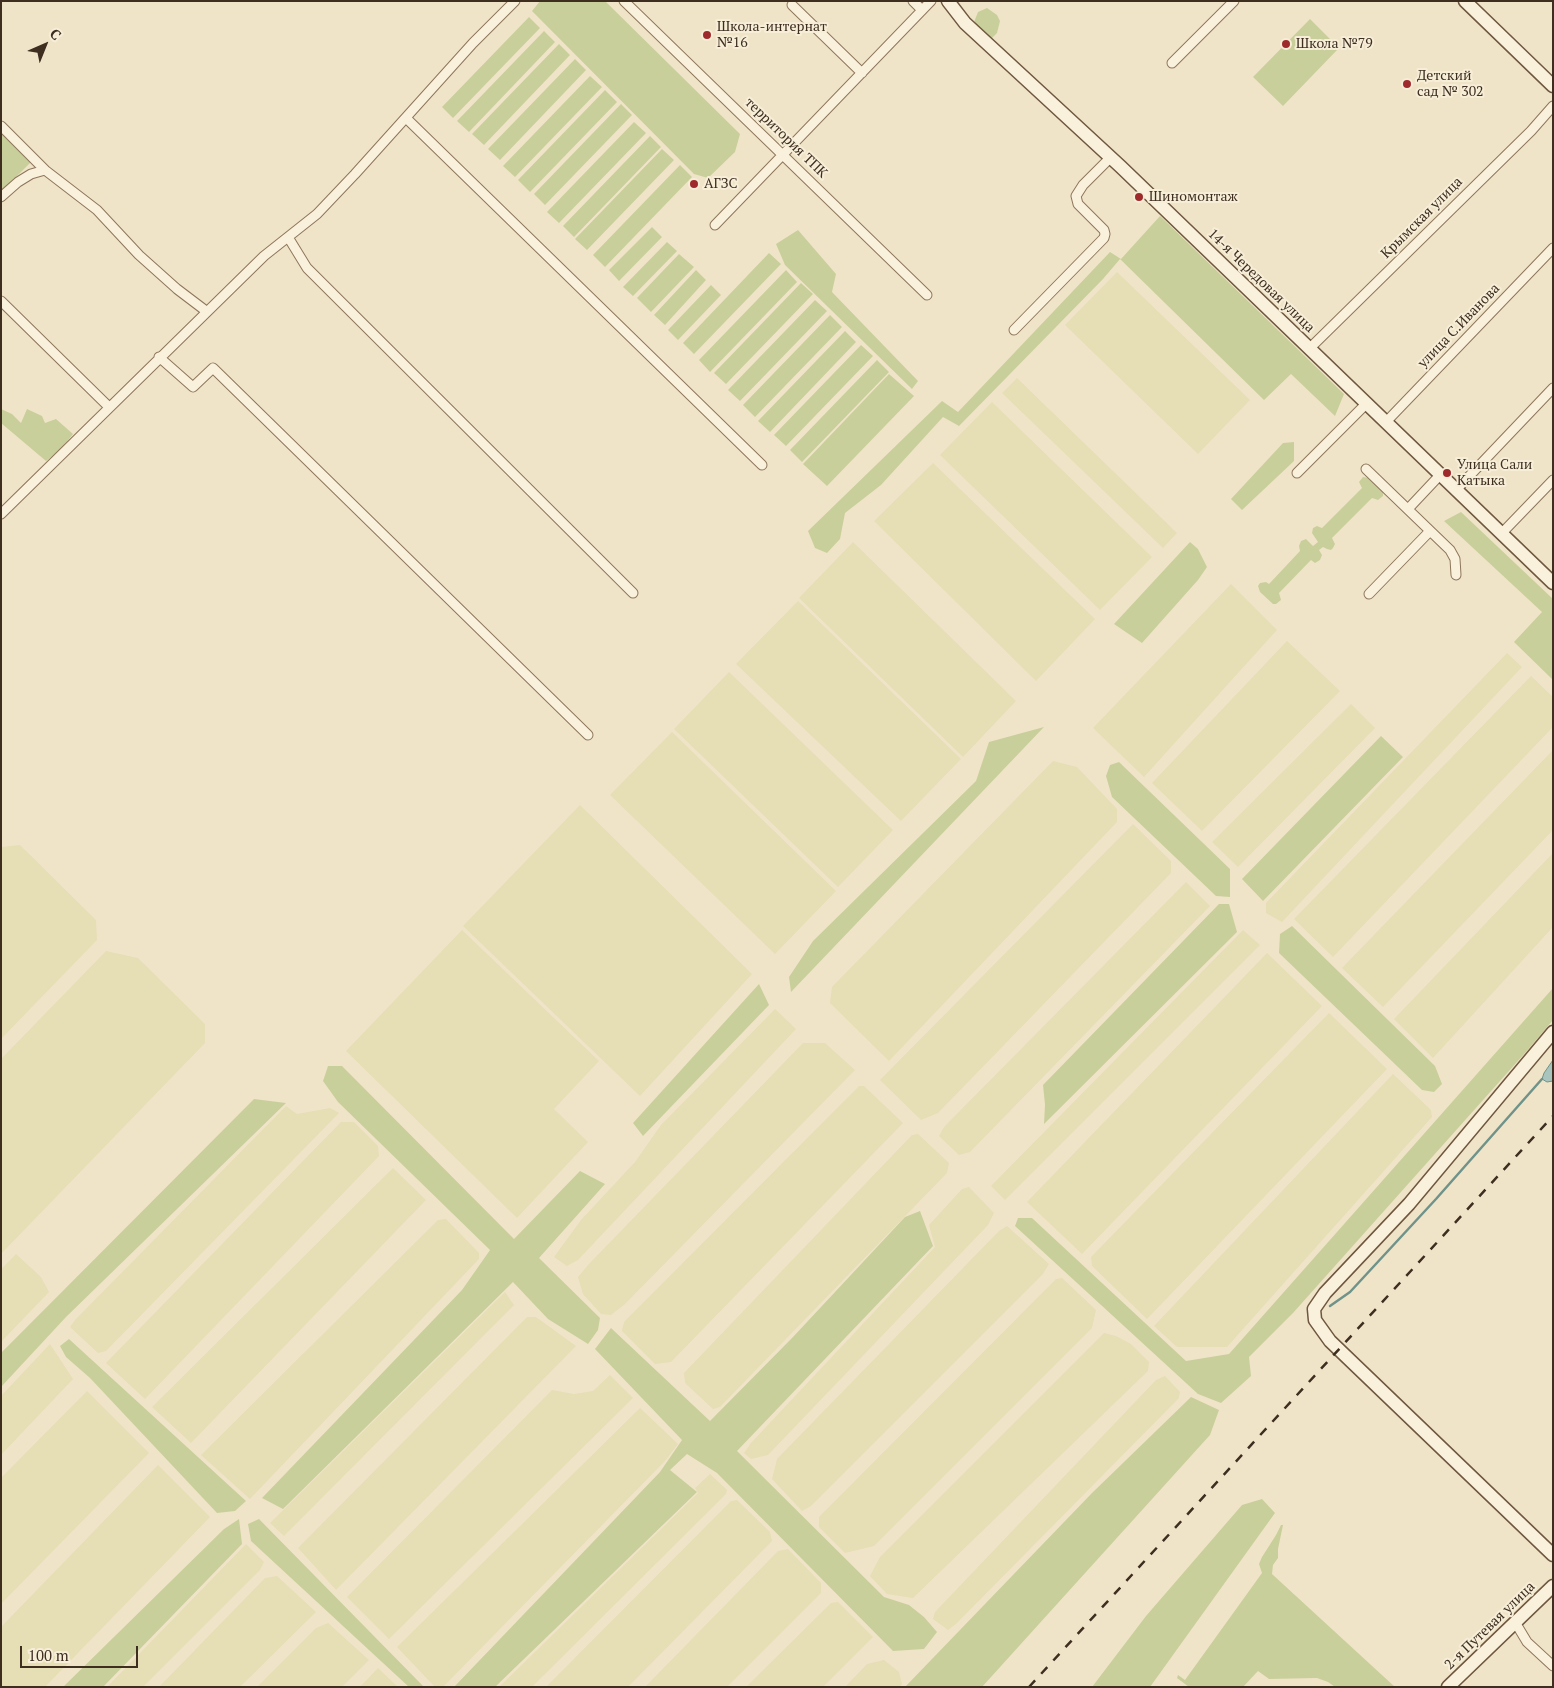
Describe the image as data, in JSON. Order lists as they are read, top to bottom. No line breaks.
{"streets":{"main road":["14-я Чередовая улица","2-я Путевая улица"],"street":["территория ТПК","Крымская улица","улица С.Иванова"]},"crossings":[["Крымская улица","14-я Чередовая улица"],["14-я Чередовая улица","улица С.Иванова"]],"places":["Школа-интернат №16","Школа №79","Детский сад № 302","АГЗС","Шиномонтаж","Улица Сали Катыка"],"scale_bar":"100 m","north":"top right"}
